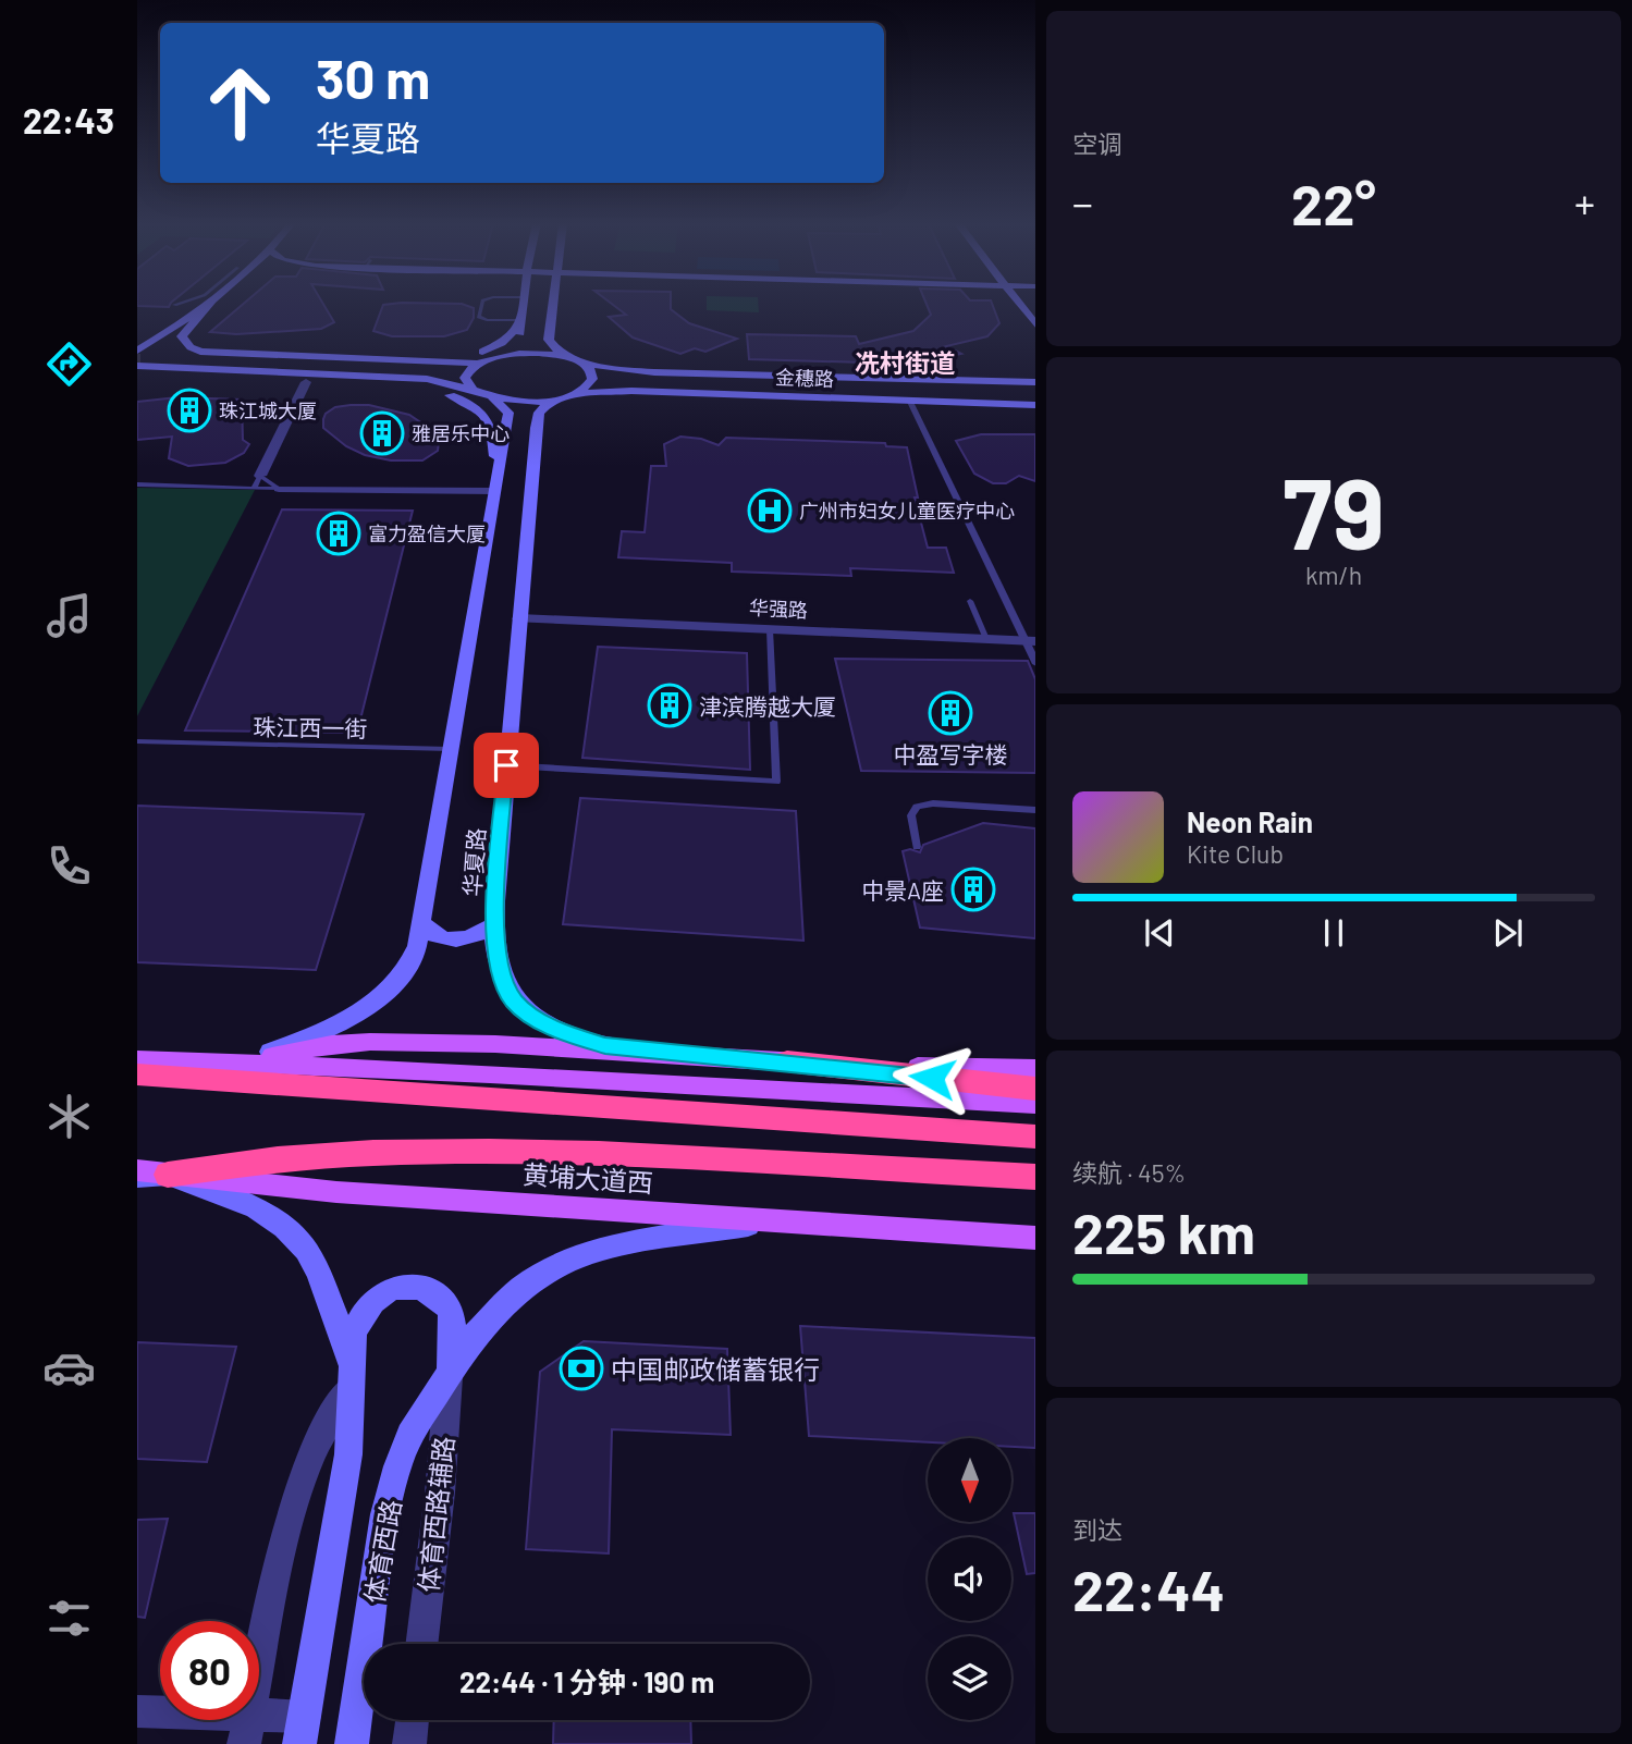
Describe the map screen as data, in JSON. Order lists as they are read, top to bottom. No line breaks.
{"streets":{"main road":["金穗路","华夏路","黄埔大道西","体育西路"],"street":["华强路","体育西路辅路"],"lane":["珠江西一街"]},"crossings":[["华强路","华夏路"],["珠江西一街","华夏路"],["黄埔大道西","体育西路"],["体育西路辅路","体育西路"]],"districts":["冼村街道"],"places":{"building":["珠江城大厦","雅居乐中心","富力盈信大厦","津滨腾越大厦","中盈写字楼","中景A座"],"hospital":["广州市妇女儿童医疗中心"],"bank":["中国邮政储蓄银行"]},"north":"bottom","page":{"tabs":"22:43","tile":["空调",["79","km/h"],["续航 · 45%","225 km"],["到达","22:44"]],"turn":["30 m","华夏路"],"heat":["−","22°","+"],"song":["Neon Rain","Kite Club"],"limit":"80","trip":"22:44 · 1 分钟 · 190 m"}}
